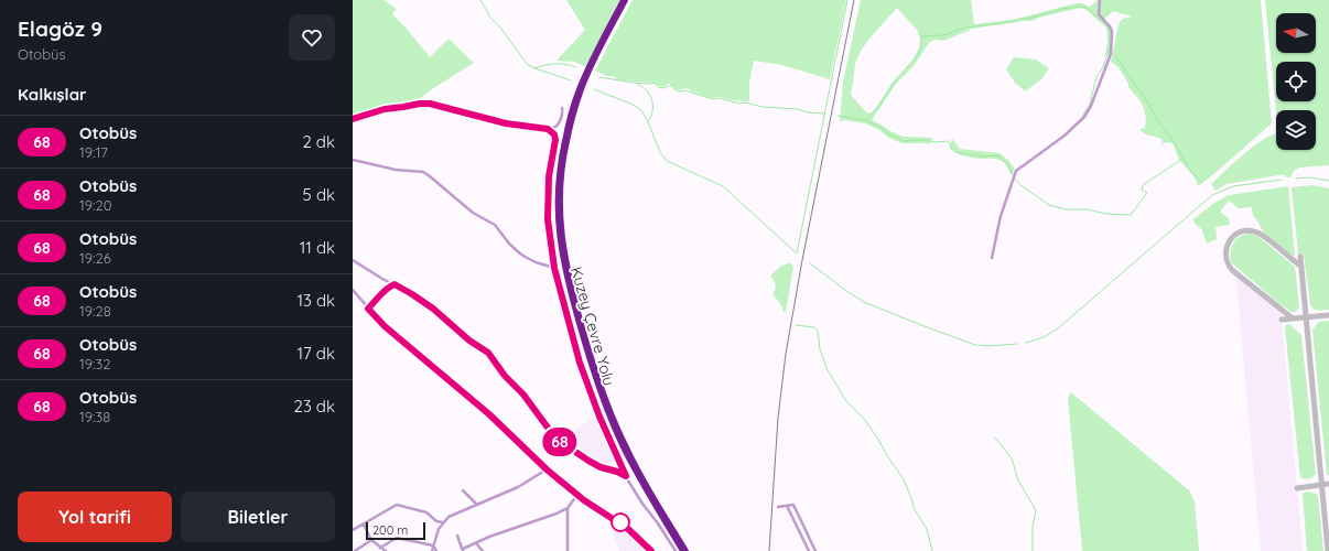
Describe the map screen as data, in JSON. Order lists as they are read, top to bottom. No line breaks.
{"streets":{"highway":["Kuzey Çevre Yolu"]},"lines":["bus line 68"],"scale_bar":"200 m","north":"left","page":{"heading":[["Elagöz 9","Otobüs"],"Kalkışlar"],"on_map":"68","list":[{"mark":"68","name":"Otobüs","note":"19:17","value":"2 dk"},{"mark":"68","name":"Otobüs","note":"19:20","value":"5 dk"},{"mark":"68","name":"Otobüs","note":"19:26","value":"11 dk"},{"mark":"68","name":"Otobüs","note":"19:28","value":"13 dk"},{"mark":"68","name":"Otobüs","note":"19:32","value":"17 dk"},{"mark":"68","name":"Otobüs","note":"19:38","value":"23 dk"}],"buttons":["Yol tarifi","Biletler"],"scale":"200 m"}}
